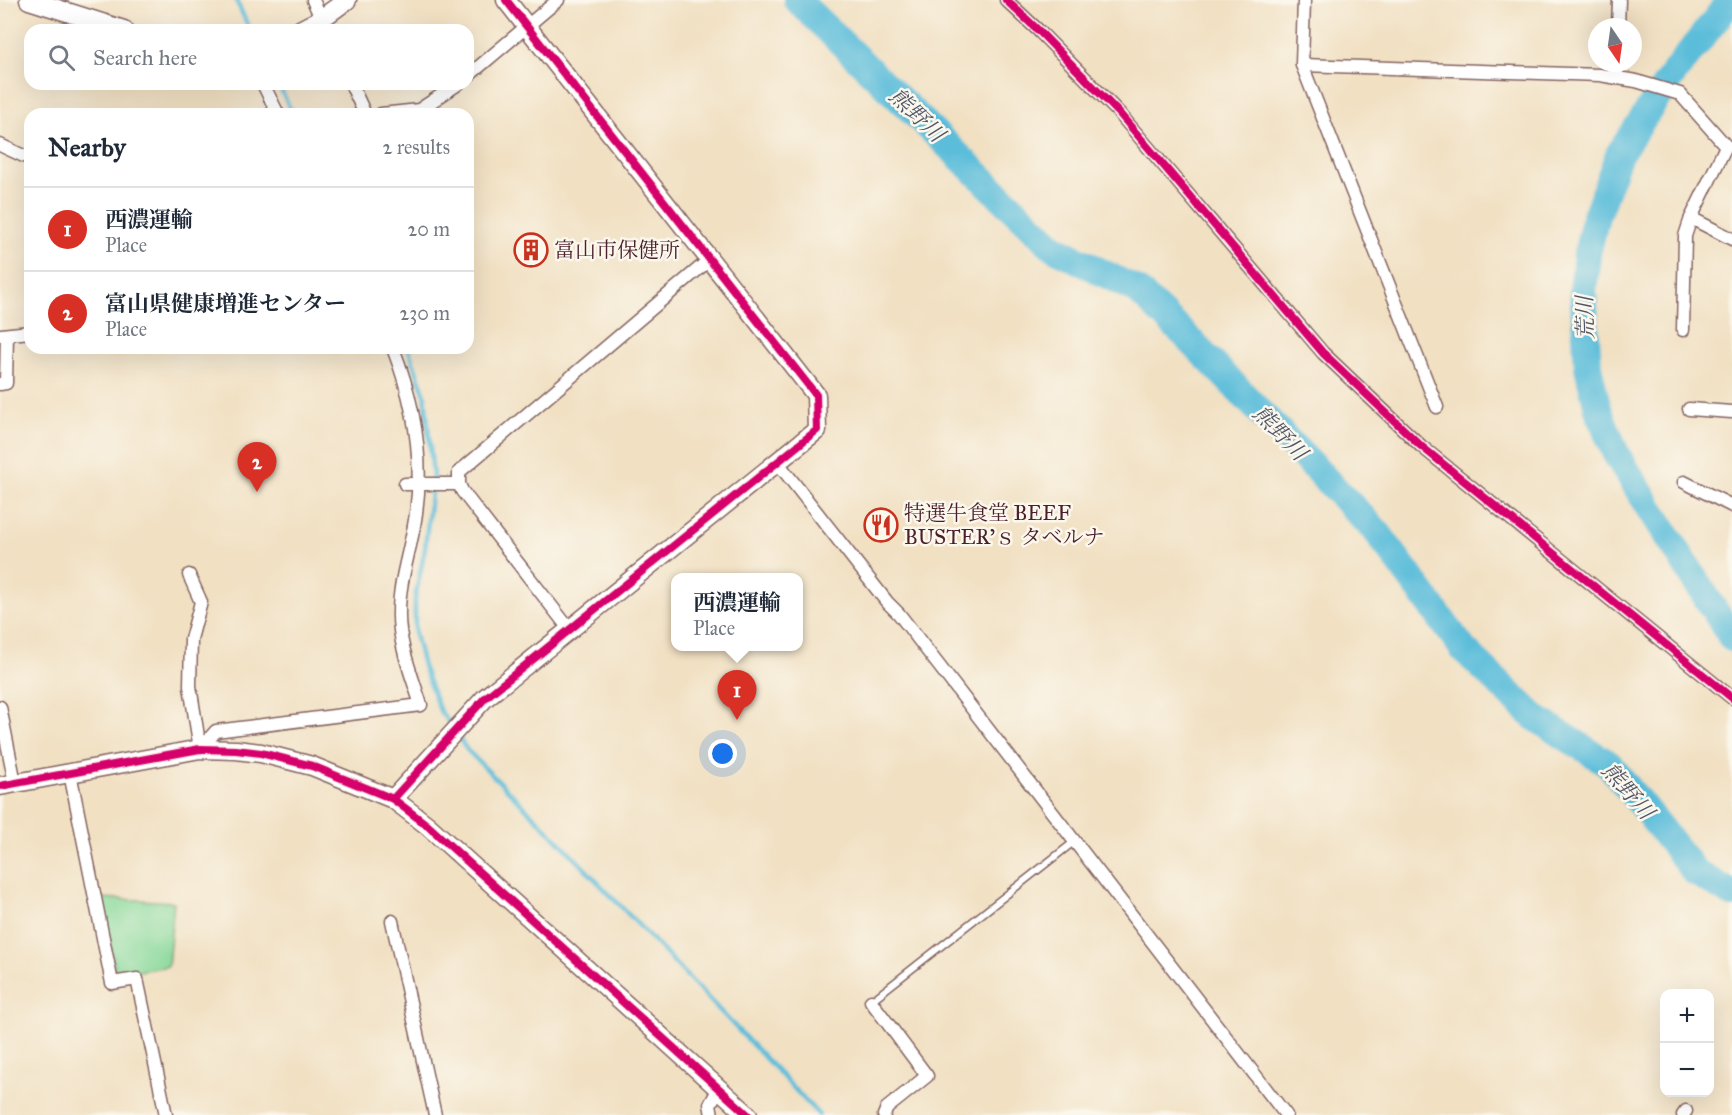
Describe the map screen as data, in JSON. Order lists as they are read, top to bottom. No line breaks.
{"water":["熊野川","荒川"],"places":{"building":["富山市保健所"],"restaurant":["特選牛食堂 BEEF BUSTER'ｓ タベルナ"]},"north":"bottom","page":{"search":"Search here","heading":["Nearby","2 results"],"list":[{"mark":"1","name":"西濃運輸","note":"Place","value":"20 m"},{"mark":"2","name":"富山県健康増進センター","note":"Place","value":"230 m"}],"pins":["2","1"],"popup":["西濃運輸","Place"],"map_buttons":["+","−"]}}
